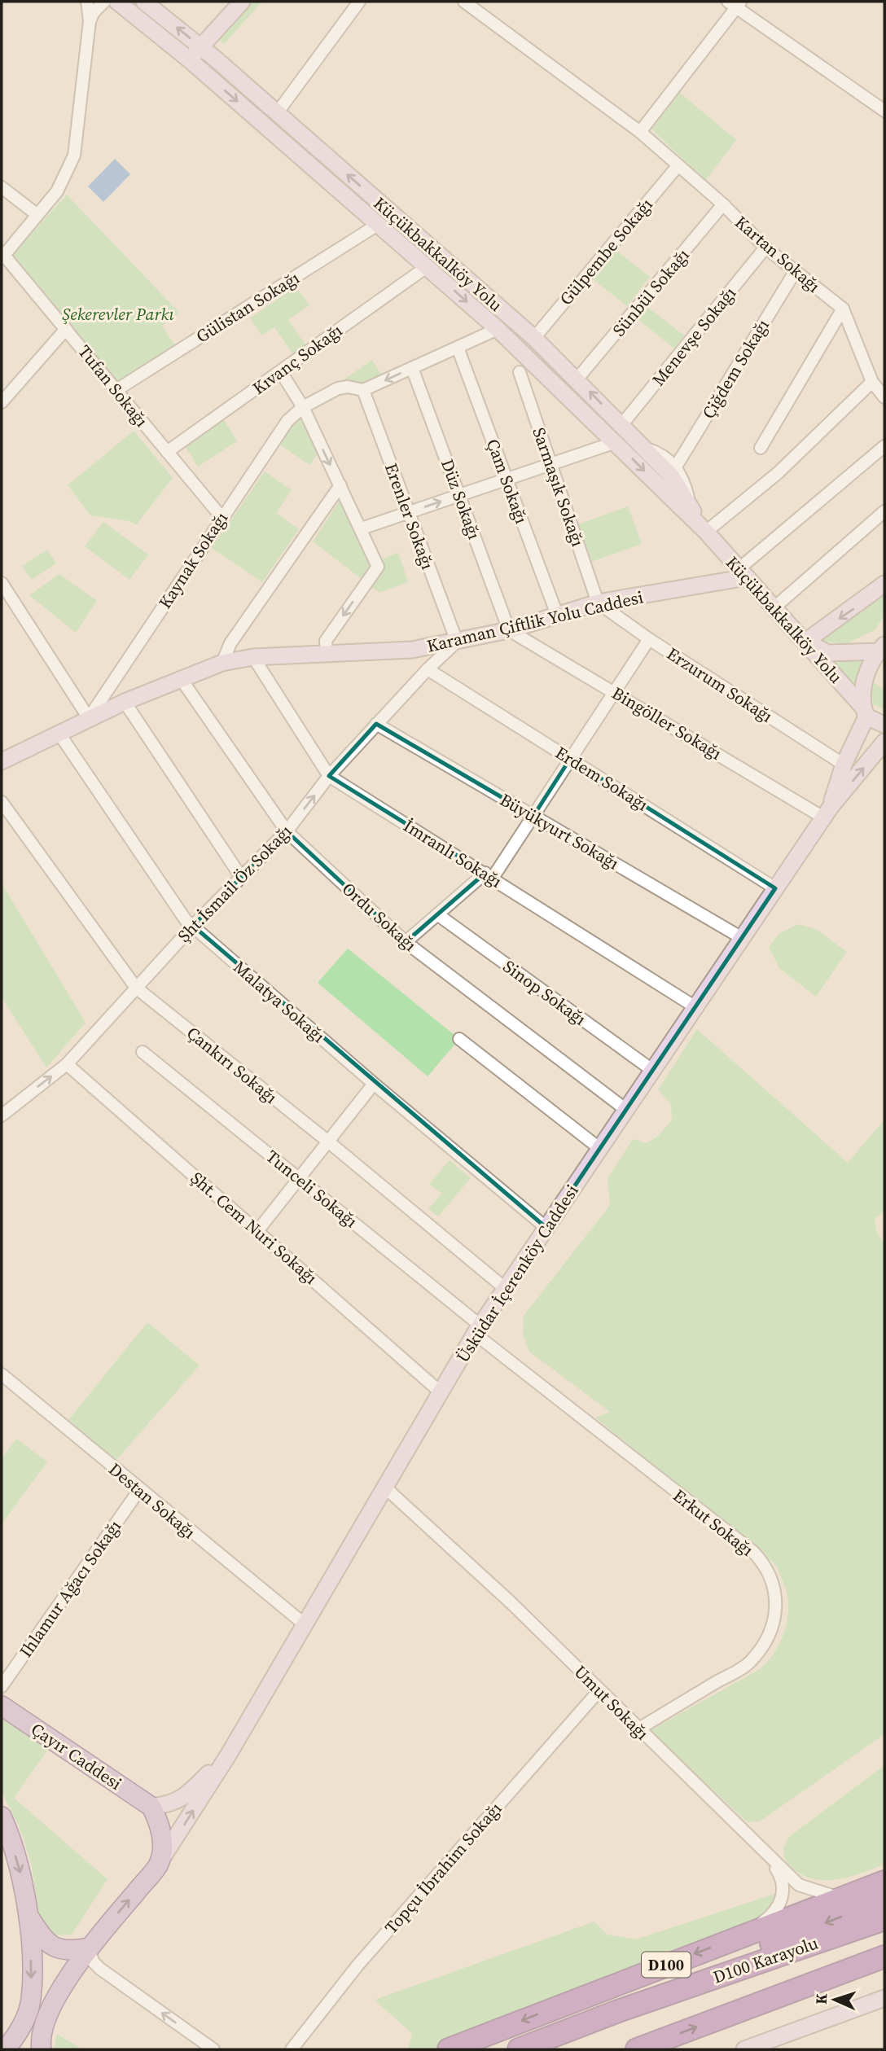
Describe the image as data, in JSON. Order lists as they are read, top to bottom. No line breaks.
{"streets":{"highway":["D100 Karayolu","D100"],"main road":["Küçükbakkalköy Yolu","Karaman Çiftlik Yolu Caddesi","Üsküdar İçerenköy Caddesi","Çayır Caddesi"],"street":["Gülpembe Sokağı","Kartan Sokağı","Sünbül Sokağı","Gülistan Sokağı","Menevşe Sokağı","Kıvanç Sokağı","Çiğdem Sokağı","Tufan Sokağı","Çam Sokağı","Sarmaşık Sokağı","Düz Sokağı","Erenler Sokağı","Kaynak Sokağı","Erzurum Sokağı","Bingöller Sokağı","Erdem Sokağı","Büyükyurt Sokağı","İmranlı Sokağı","Şht.İsmail Öz Sokağı","Ordu Sokağı","Sinop Sokağı","Malatya Sokağı","Çankırı Sokağı","Tunceli Sokağı","Şht. Cem Nuri Sokağı","Destan Sokağı","Erkut Sokağı","Ihlamur Ağacı Sokağı","Umut Sokağı","Topçu İbrahim Sokağı"]},"crossings":[["Gülpembe Sokağı","Küçükbakkalköy Yolu"],["Gülpembe Sokağı","Kartan Sokağı"],["Küçükbakkalköy Yolu","Sünbül Sokağı"],["Küçükbakkalköy Yolu","Gülistan Sokağı"],["Küçükbakkalköy Yolu","Menevşe Sokağı"],["Küçükbakkalköy Yolu","Kıvanç Sokağı"],["Küçükbakkalköy Yolu","Karaman Çiftlik Yolu Caddesi"],["Kartan Sokağı","Sünbül Sokağı"],["Kartan Sokağı","Menevşe Sokağı"],["Kartan Sokağı","Çiğdem Sokağı"],["Gülistan Sokağı","Tufan Sokağı"],["Kıvanç Sokağı","Tufan Sokağı"],["Tufan Sokağı","Kaynak Sokağı"],["Çam Sokağı","Karaman Çiftlik Yolu Caddesi"],["Sarmaşık Sokağı","Karaman Çiftlik Yolu Caddesi"],["Sarmaşık Sokağı","Erzurum Sokağı"],["Düz Sokağı","Karaman Çiftlik Yolu Caddesi"],["Düz Sokağı","Bingöller Sokağı"],["Erenler Sokağı","Kaynak Sokağı"],["Erenler Sokağı","Karaman Çiftlik Yolu Caddesi"],["Erenler Sokağı","Şht.İsmail Öz Sokağı"],["Kaynak Sokağı","Karaman Çiftlik Yolu Caddesi"],["Karaman Çiftlik Yolu Caddesi","Erzurum Sokağı"],["Karaman Çiftlik Yolu Caddesi","Bingöller Sokağı"],["Karaman Çiftlik Yolu Caddesi","İmranlı Sokağı"],["Karaman Çiftlik Yolu Caddesi","Şht.İsmail Öz Sokağı"],["Karaman Çiftlik Yolu Caddesi","Ordu Sokağı"],["Karaman Çiftlik Yolu Caddesi","Malatya Sokağı"],["Bingöller Sokağı","Üsküdar İçerenköy Caddesi"],["Erdem Sokağı","Şht.İsmail Öz Sokağı"],["Erdem Sokağı","Üsküdar İçerenköy Caddesi"],["Büyükyurt Sokağı","Şht.İsmail Öz Sokağı"],["Büyükyurt Sokağı","Üsküdar İçerenköy Caddesi"],["İmranlı Sokağı","Şht.İsmail Öz Sokağı"],["İmranlı Sokağı","Üsküdar İçerenköy Caddesi"],["Şht.İsmail Öz Sokağı","Ordu Sokağı"],["Şht.İsmail Öz Sokağı","Malatya Sokağı"],["Şht.İsmail Öz Sokağı","Çankırı Sokağı"],["Şht.İsmail Öz Sokağı","Şht. Cem Nuri Sokağı"],["Ordu Sokağı","Üsküdar İçerenköy Caddesi"],["Sinop Sokağı","Üsküdar İçerenköy Caddesi"],["Malatya Sokağı","Üsküdar İçerenköy Caddesi"],["Çankırı Sokağı","Üsküdar İçerenköy Caddesi"],["Tunceli Sokağı","Üsküdar İçerenköy Caddesi"],["Tunceli Sokağı","Erkut Sokağı"],["Şht. Cem Nuri Sokağı","Üsküdar İçerenköy Caddesi"],["Üsküdar İçerenköy Caddesi","Destan Sokağı"],["Üsküdar İçerenköy Caddesi","Erkut Sokağı"],["Üsküdar İçerenköy Caddesi","Umut Sokağı"],["Üsküdar İçerenköy Caddesi","Çayır Caddesi"],["Destan Sokağı","Ihlamur Ağacı Sokağı"],["Erkut Sokağı","Umut Sokağı"],["Umut Sokağı","Topçu İbrahim Sokağı"],["Umut Sokağı","D100"]],"parks":["Şekerevler Parkı"],"north":"left"}
